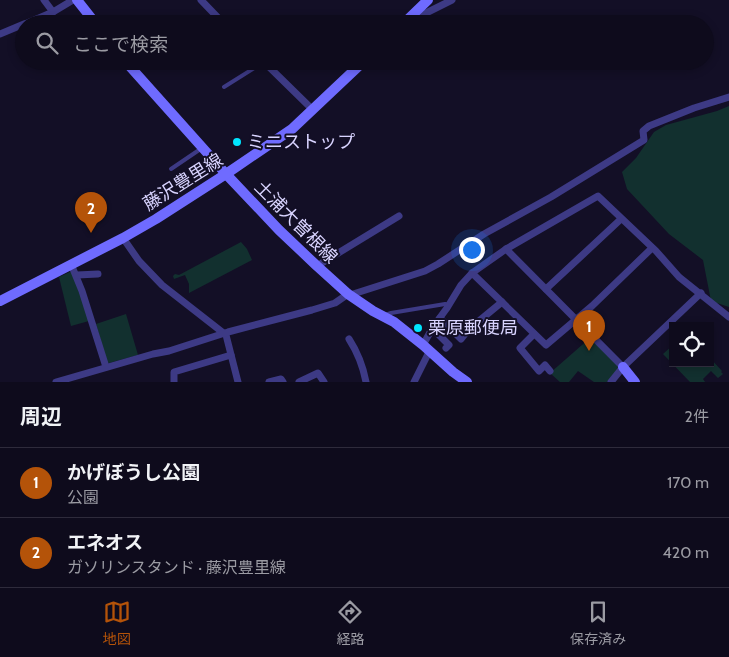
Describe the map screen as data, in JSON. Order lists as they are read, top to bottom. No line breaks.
{"streets":{"main road":["藤沢豊里線","土浦大曽根線"]},"crossings":[["藤沢豊里線","土浦大曽根線"]],"places":["ミニストップ","栗原郵便局"],"page":{"search":"ここで検索","pins":["2","1"],"heading":["周辺","2件"],"list":[{"mark":"1","name":"かげぼうし公園","note":"公園","value":"170 m"},{"mark":"2","name":"エネオス","note":"ガソリンスタンド · 藤沢豊里線","value":"420 m"}],"nav":["地図","経路","保存済み"]}}
